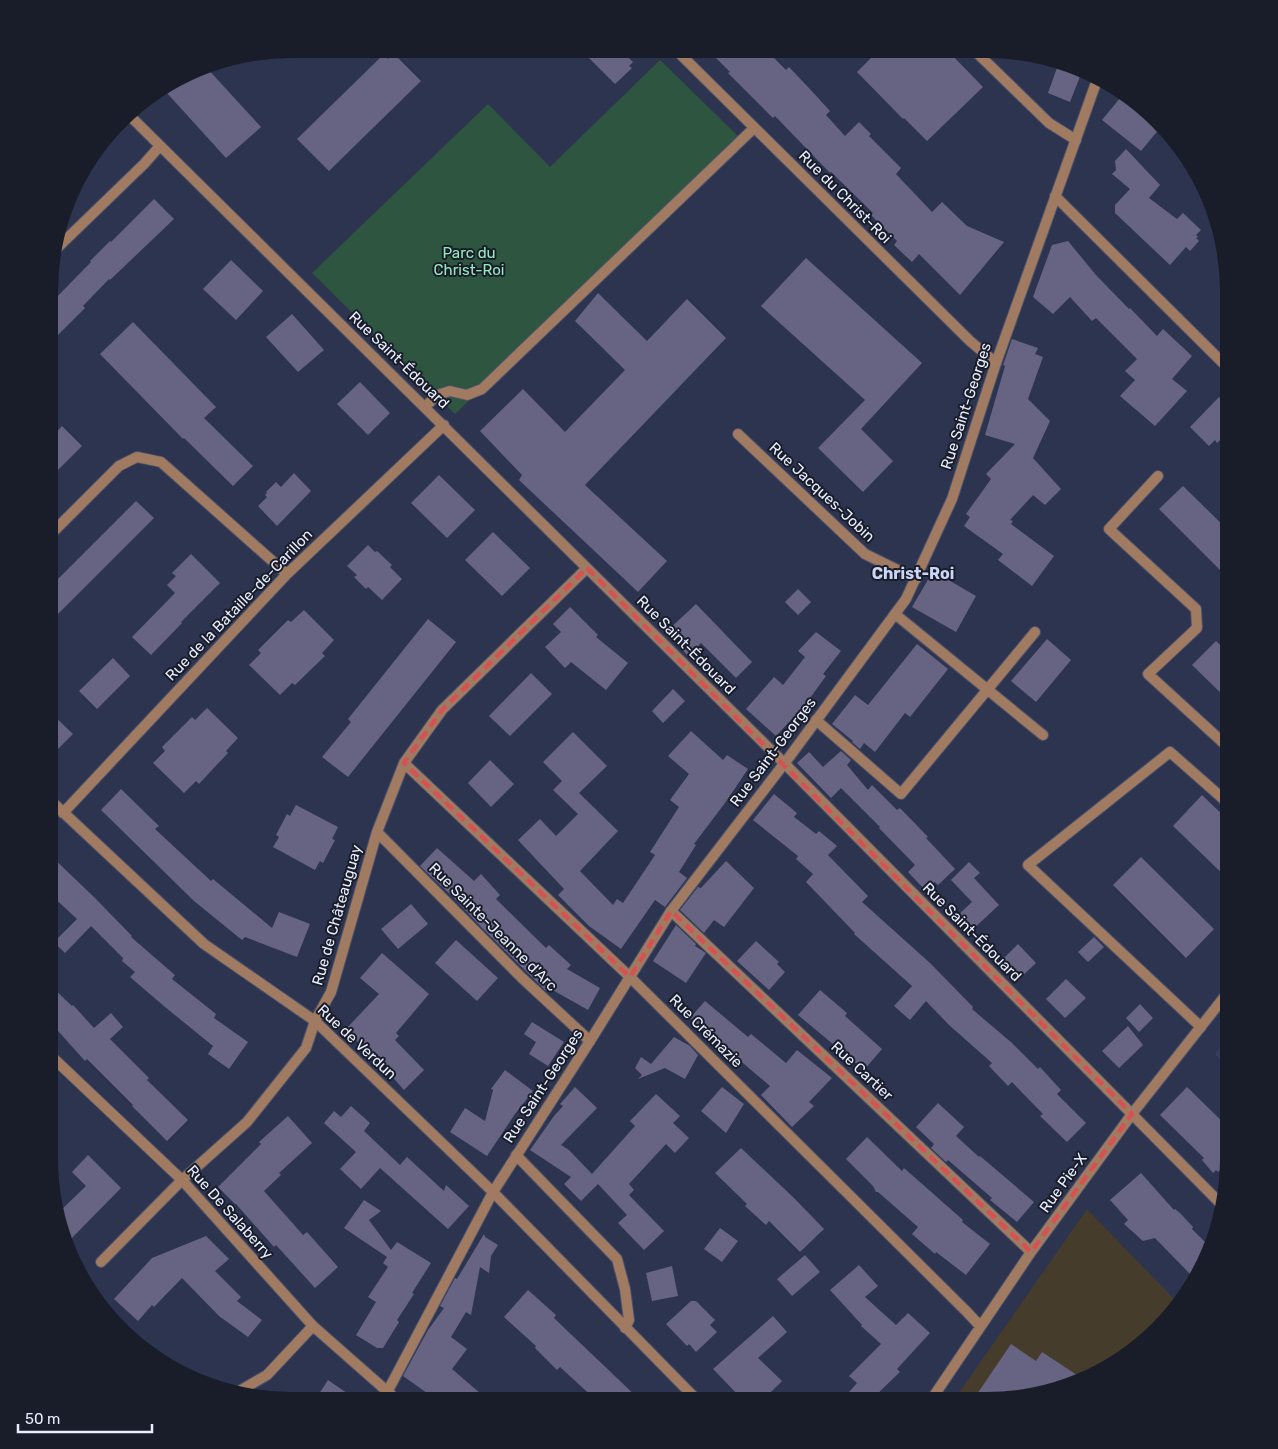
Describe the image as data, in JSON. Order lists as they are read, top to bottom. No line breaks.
{"streets":{"street":["Rue du Christ-Roi","Rue Saint-Édouard","Rue Saint-Georges","Rue Jacques-Jobin","Rue de la Bataille-de-Carillon","Rue de Châteauguay","Rue Sainte-Jeanne d'Arc","Rue Crémazie","Rue de Verdun","Rue Cartier","Rue Pie-X","Rue De Salaberry"]},"crossings":[["Rue du Christ-Roi","Rue Saint-Georges"],["Rue Saint-Édouard","Rue Saint-Georges"],["Rue Saint-Édouard","Rue de la Bataille-de-Carillon"],["Rue Saint-Édouard","Rue de Châteauguay"],["Rue Saint-Édouard","Rue Pie-X"],["Rue Saint-Georges","Rue Jacques-Jobin"],["Rue Saint-Georges","Rue Sainte-Jeanne d'Arc"],["Rue Saint-Georges","Rue Crémazie"],["Rue Saint-Georges","Rue de Verdun"],["Rue Saint-Georges","Rue Cartier"],["Rue de la Bataille-de-Carillon","Rue de Verdun"],["Rue de Châteauguay","Rue Sainte-Jeanne d'Arc"],["Rue de Châteauguay","Rue Crémazie"],["Rue de Châteauguay","Rue de Verdun"],["Rue de Châteauguay","Rue De Salaberry"],["Rue Crémazie","Rue Pie-X"],["Rue Cartier","Rue Pie-X"]],"districts":["Christ-Roi"],"parks":["Parc du Christ-Roi"],"scale_bar":"50 m"}
